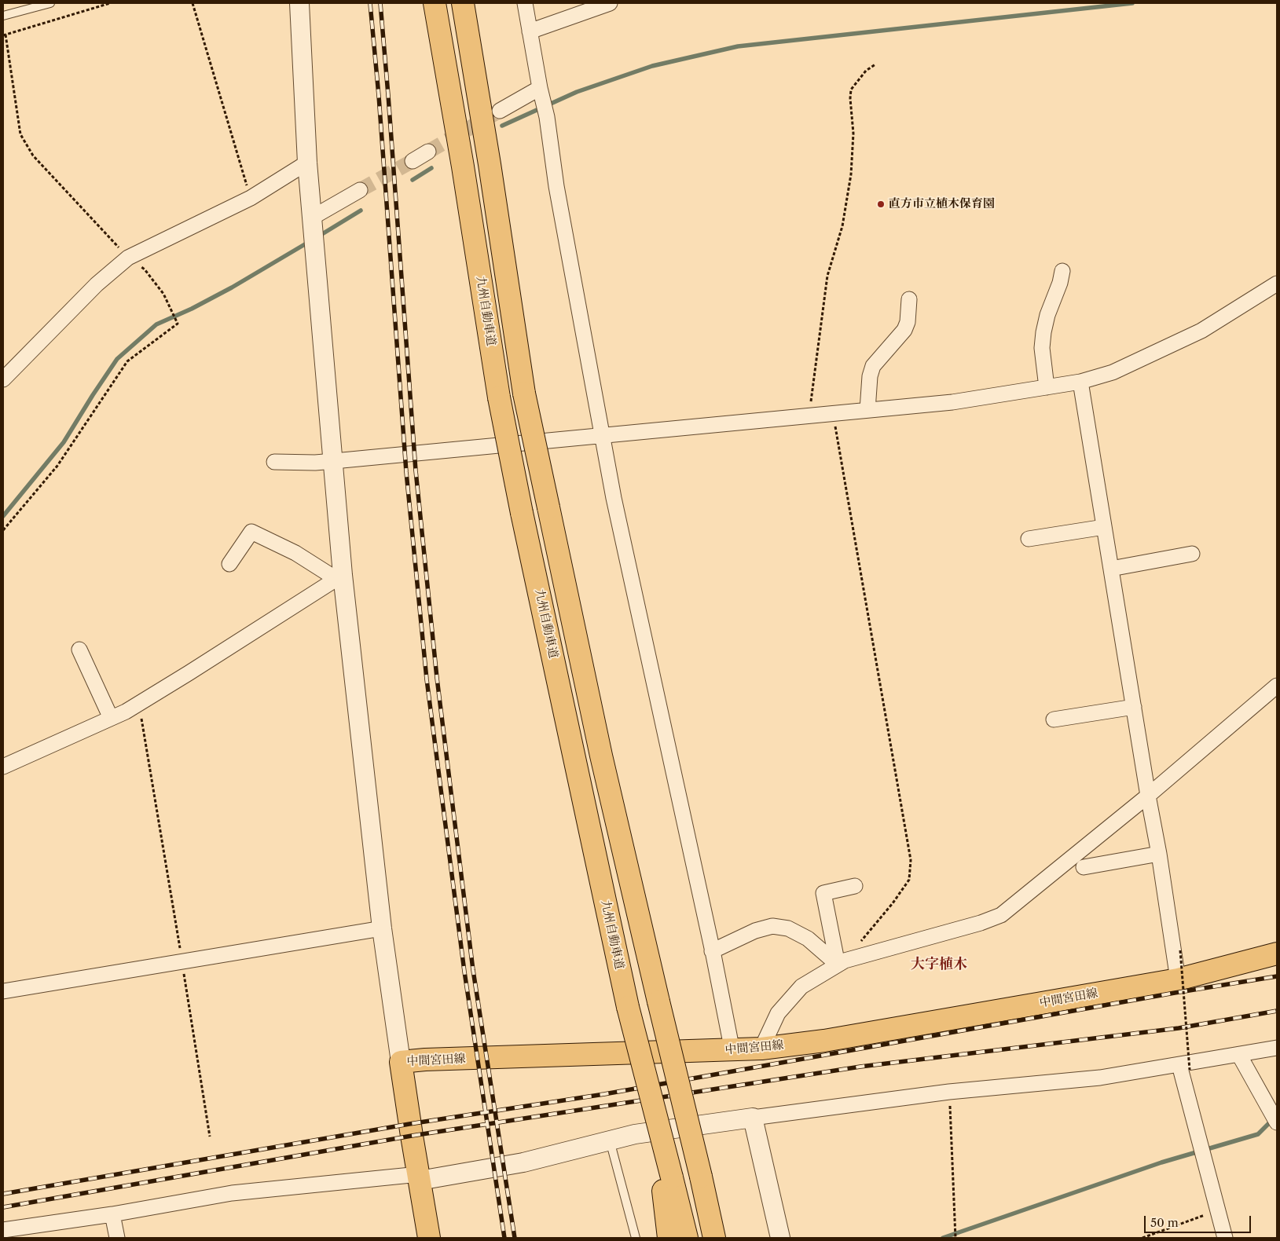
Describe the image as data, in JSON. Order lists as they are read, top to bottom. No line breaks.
{"streets":{"main road":["九州自動車道","中間宮田線"]},"districts":["大字植木"],"places":["直方市立植木保育園"],"scale_bar":"50 m"}
